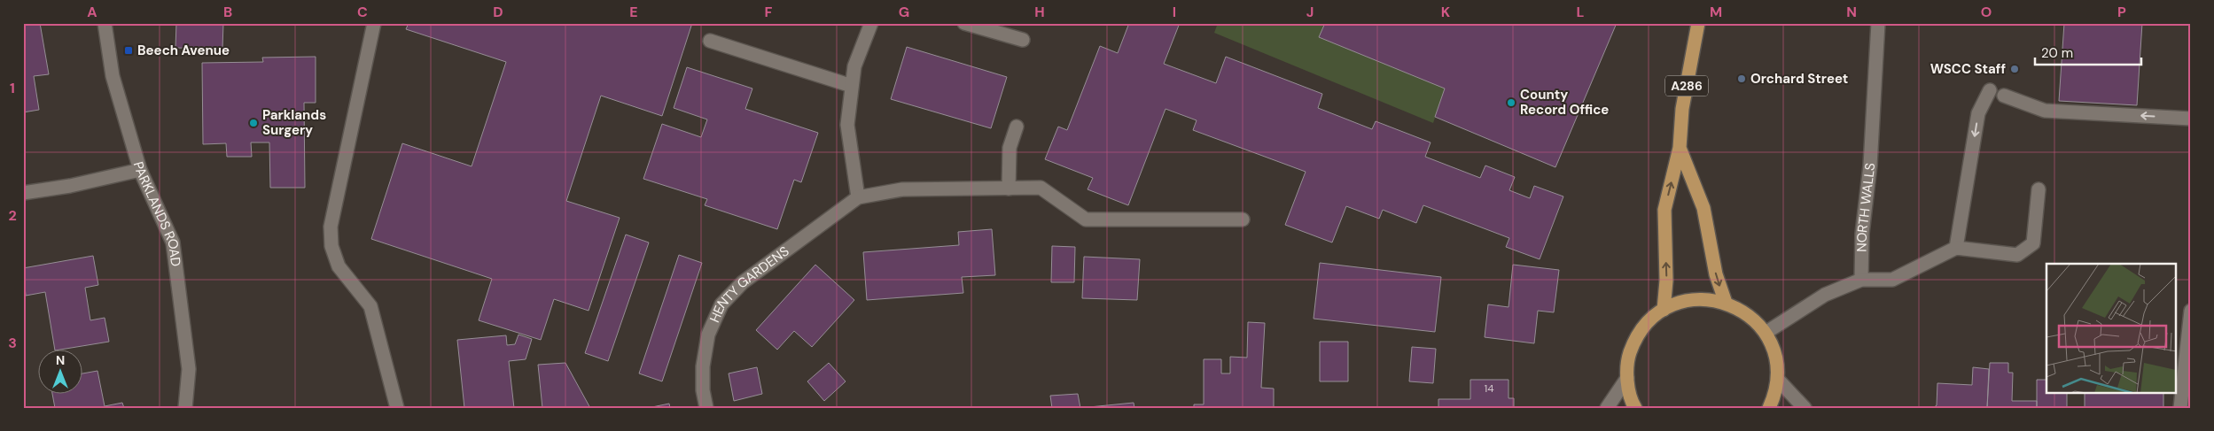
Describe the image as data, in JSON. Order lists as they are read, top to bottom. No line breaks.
{"streets":{"main road":["A286"],"street":["NORTH WALLS","PARKLANDS ROAD","HENTY GARDENS"]},"places":{"transit":["Beech Avenue"],"other":["WSCC Staff","Orchard Street","County Record Office","Parklands Surgery"]},"house_numbers":["14"],"scale_bar":"20 m","north":"top","grid":{"columns":["A","B","C","D","E","F","G","H","I","J","K","L","M","N","O","P"],"rows":["1","2","3"]}}
